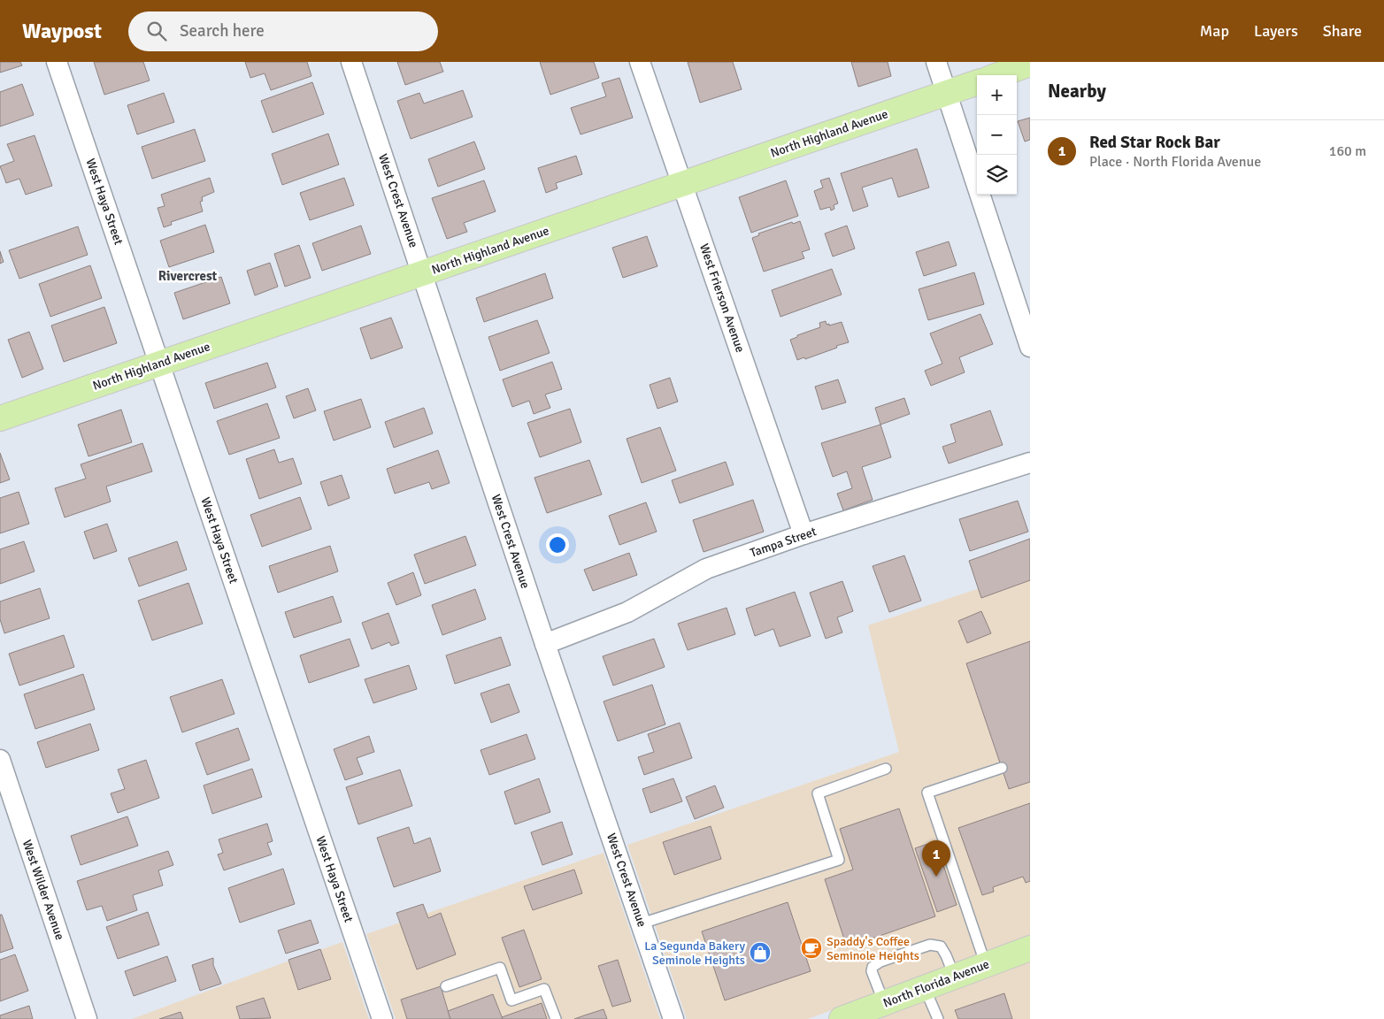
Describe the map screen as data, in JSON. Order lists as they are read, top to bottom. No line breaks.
{"streets":{"main road":["North Highland Avenue","North Florida Avenue"],"street":["West Crest Avenue","West Haya Street","West Frierson Avenue","Tampa Street","West Wilder Avenue"]},"crossings":[["North Highland Avenue","West Crest Avenue"],["North Highland Avenue","West Haya Street"],["North Highland Avenue","West Frierson Avenue"],["West Crest Avenue","Tampa Street"],["West Frierson Avenue","Tampa Street"]],"districts":["Rivercrest"],"places":{"cafe":["Spaddy's Coffee Seminole Heights"],"shop":["La Segunda Bakery Seminole Heights"]},"page":{"header":"Waypost","search":"Search here","nav":["Map","Layers","Share"],"heading":"Nearby","map_buttons":["+","−"],"list":[{"mark":"1","name":"Red Star Rock Bar","note":"Place · North Florida Avenue","value":"160 m"}],"pins":"1"}}
